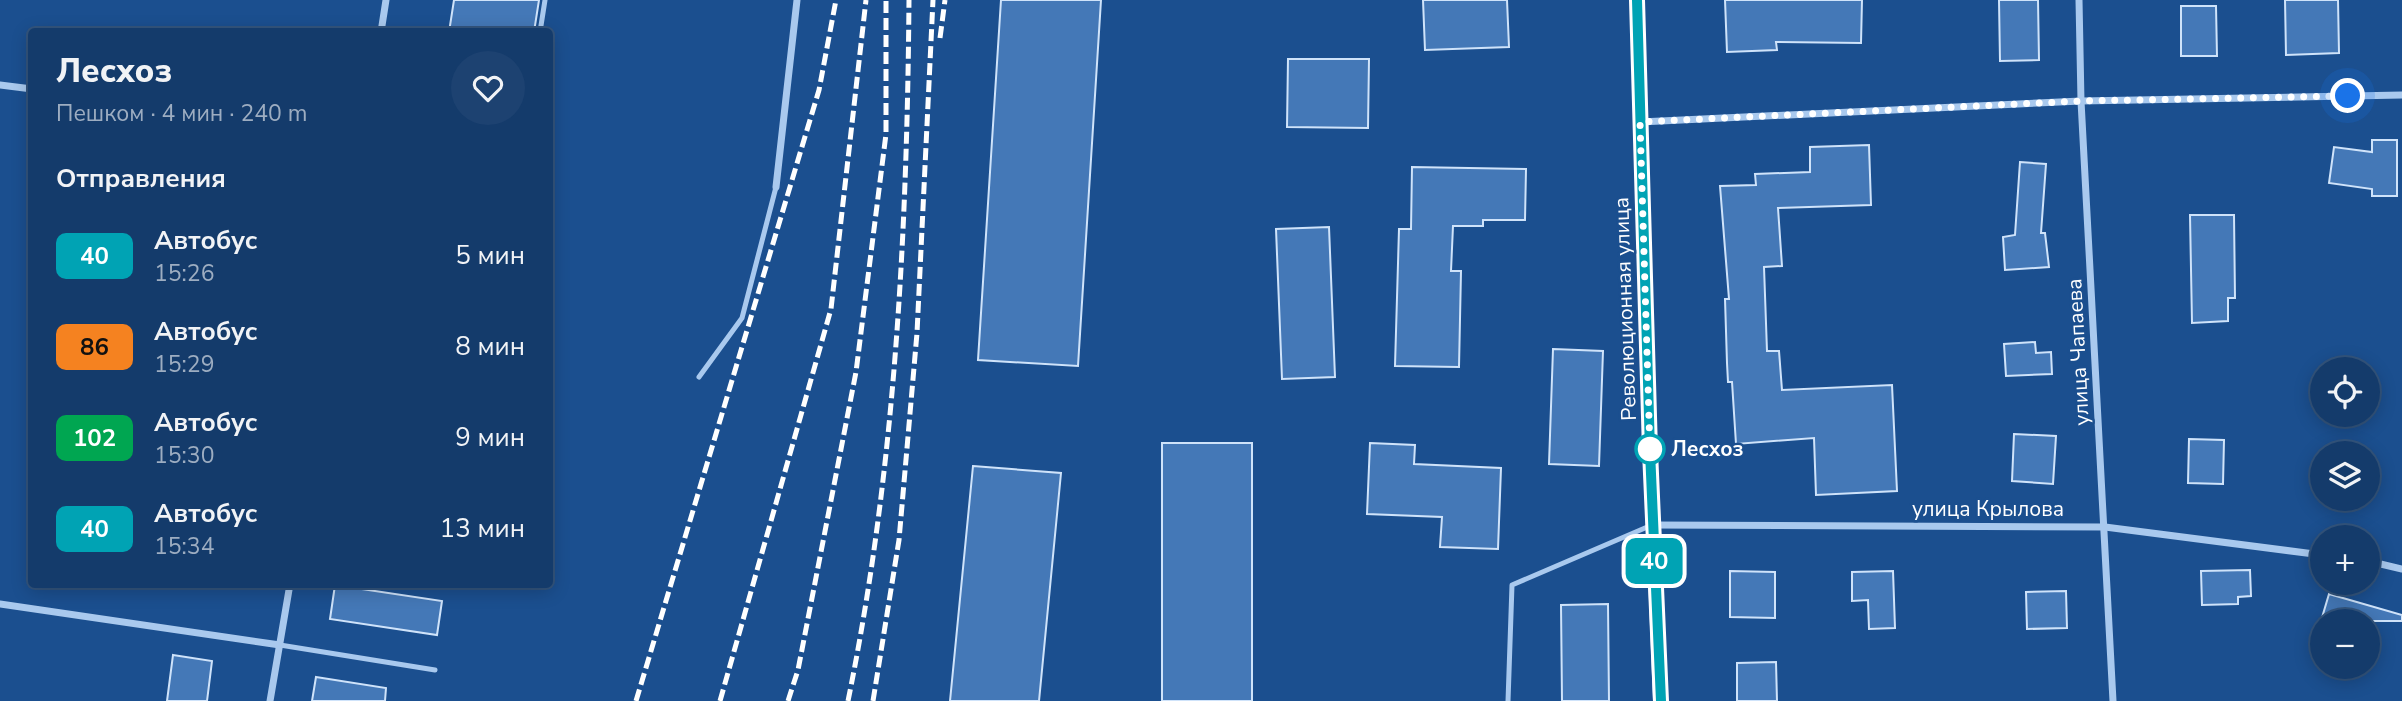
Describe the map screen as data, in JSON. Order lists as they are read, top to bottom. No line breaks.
{"streets":{"main road":["Революционная улица"],"street":["улица Чапаева","улица Крылова"]},"crossings":[["Революционная улица","улица Крылова"],["улица Чапаева","улица Крылова"]],"places":["Лесхоз"],"lines":["bus line 40"],"page":{"on_map":"40","heading":[["Лесхоз","Пешком · 4 мин · 240 m"],"Отправления"],"list":[{"mark":"40","name":"Автобус","note":"15:26","value":"5 мин"},{"mark":"86","name":"Автобус","note":"15:29","value":"8 мин"},{"mark":"102","name":"Автобус","note":"15:30","value":"9 мин"},{"mark":"40","name":"Автобус","note":"15:34","value":"13 мин"}],"map_buttons":["+","−"]}}
